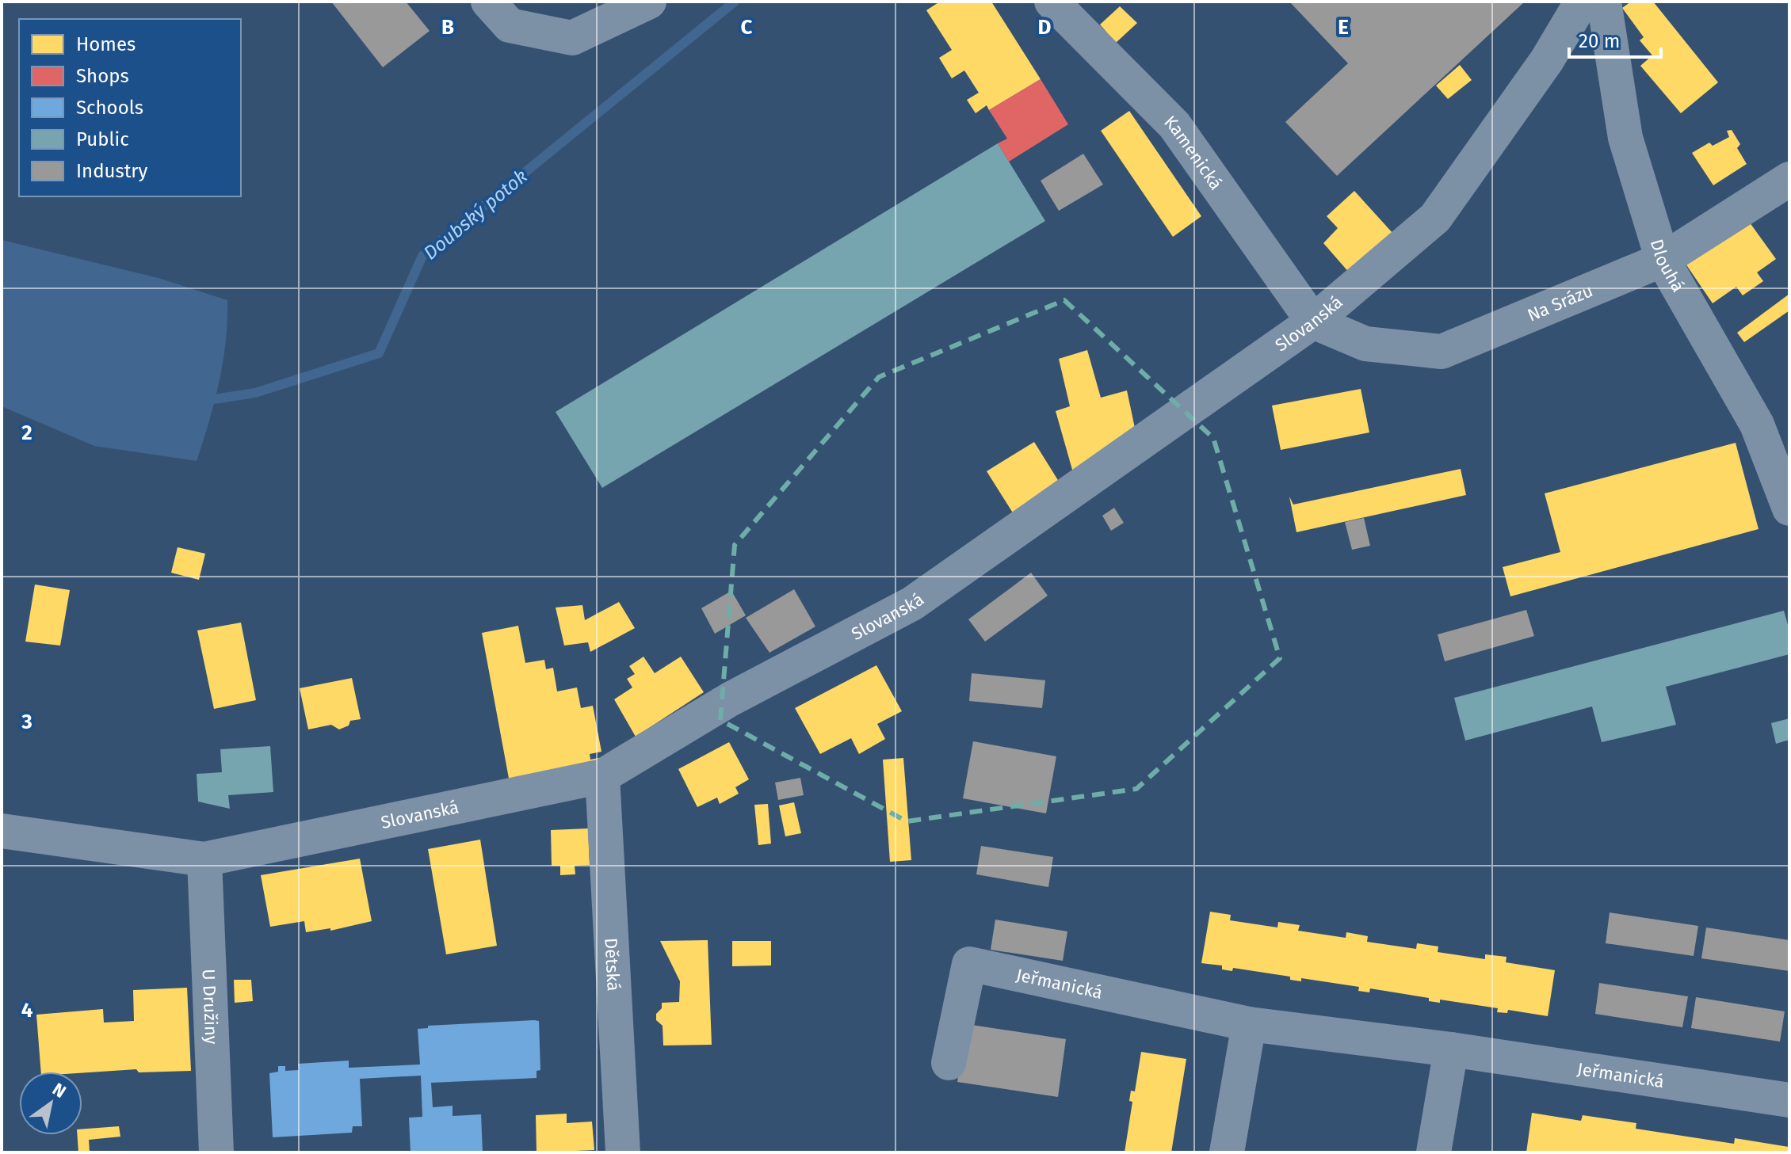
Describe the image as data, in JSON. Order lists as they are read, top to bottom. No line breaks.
{"streets":{"street":["Kamenická","Dlouhá","Na Srázu","Slovanská","Dětská","Jeřmanická","U Družiny"]},"crossings":[["Kamenická","Na Srázu"],["Kamenická","Slovanská"],["Dlouhá","Na Srázu"],["Na Srázu","Slovanská"],["Slovanská","Dětská"],["Slovanská","U Družiny"]],"water":["Doubský potok"],"legend":["Homes","Shops","Schools","Public","Industry"],"scale_bar":"20 m","north":"top right","grid":{"columns":["B","C","D","E"],"rows":["2","3","4"]}}
